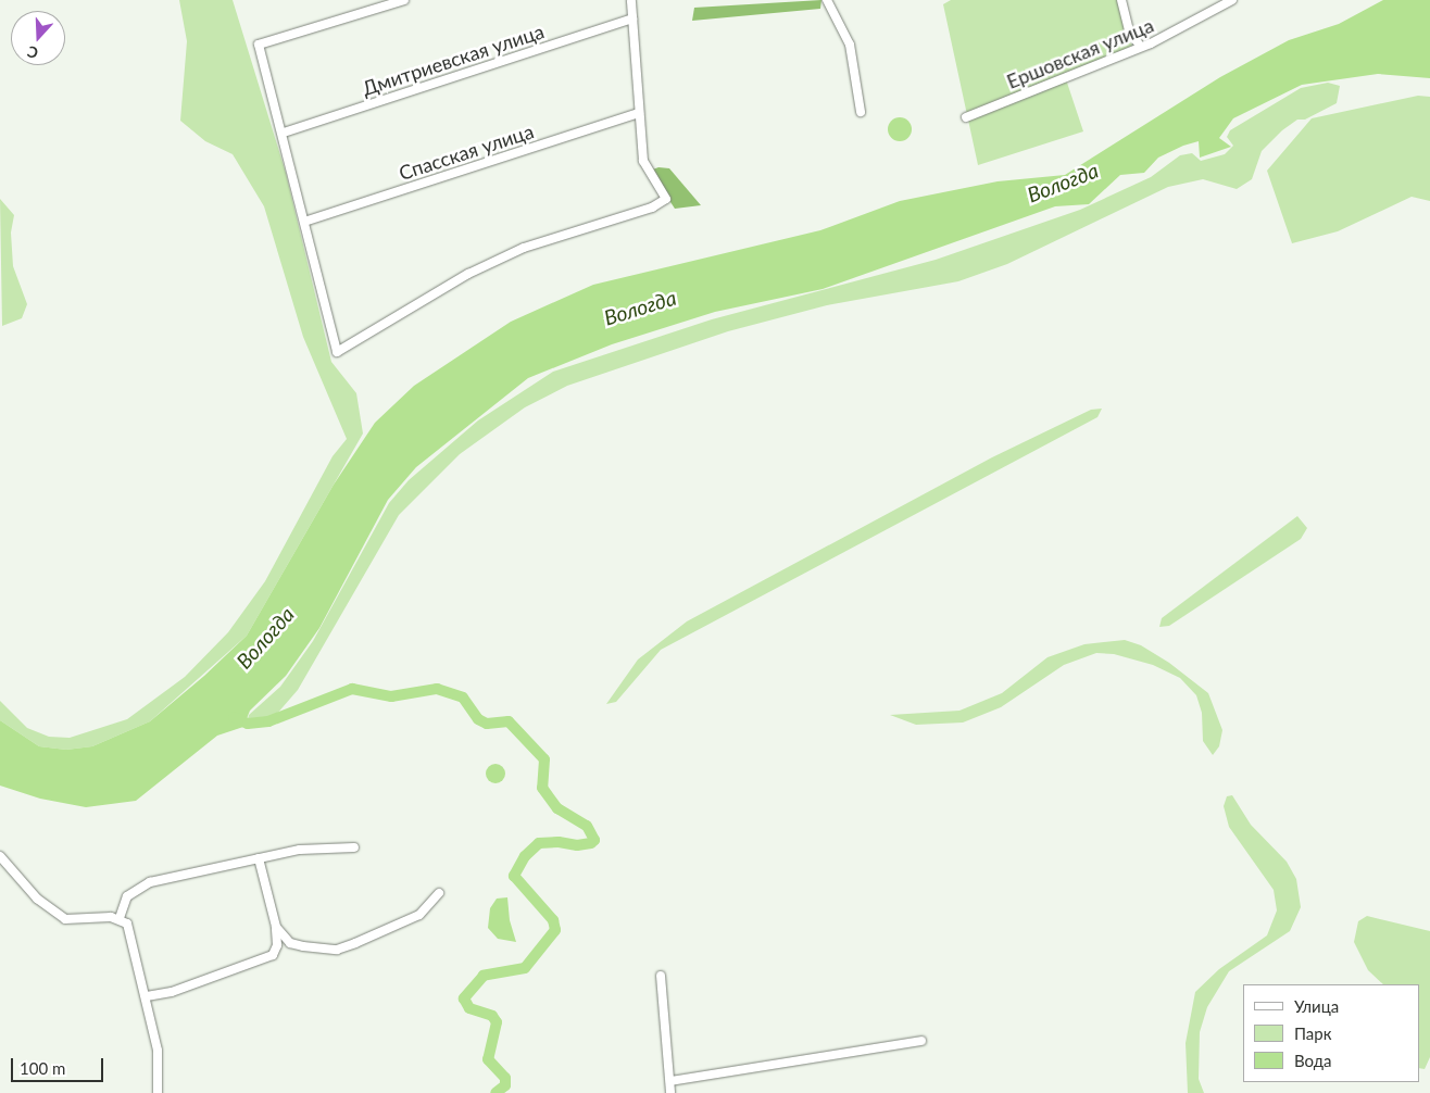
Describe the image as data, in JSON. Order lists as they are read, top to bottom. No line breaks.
{"streets":{"street":["Ершовская улица","Дмитриевская улица","Спасская улица"]},"water":["Вологда"],"legend":["Улица","Парк","Вода"],"scale_bar":"100 m","north":"bottom"}
